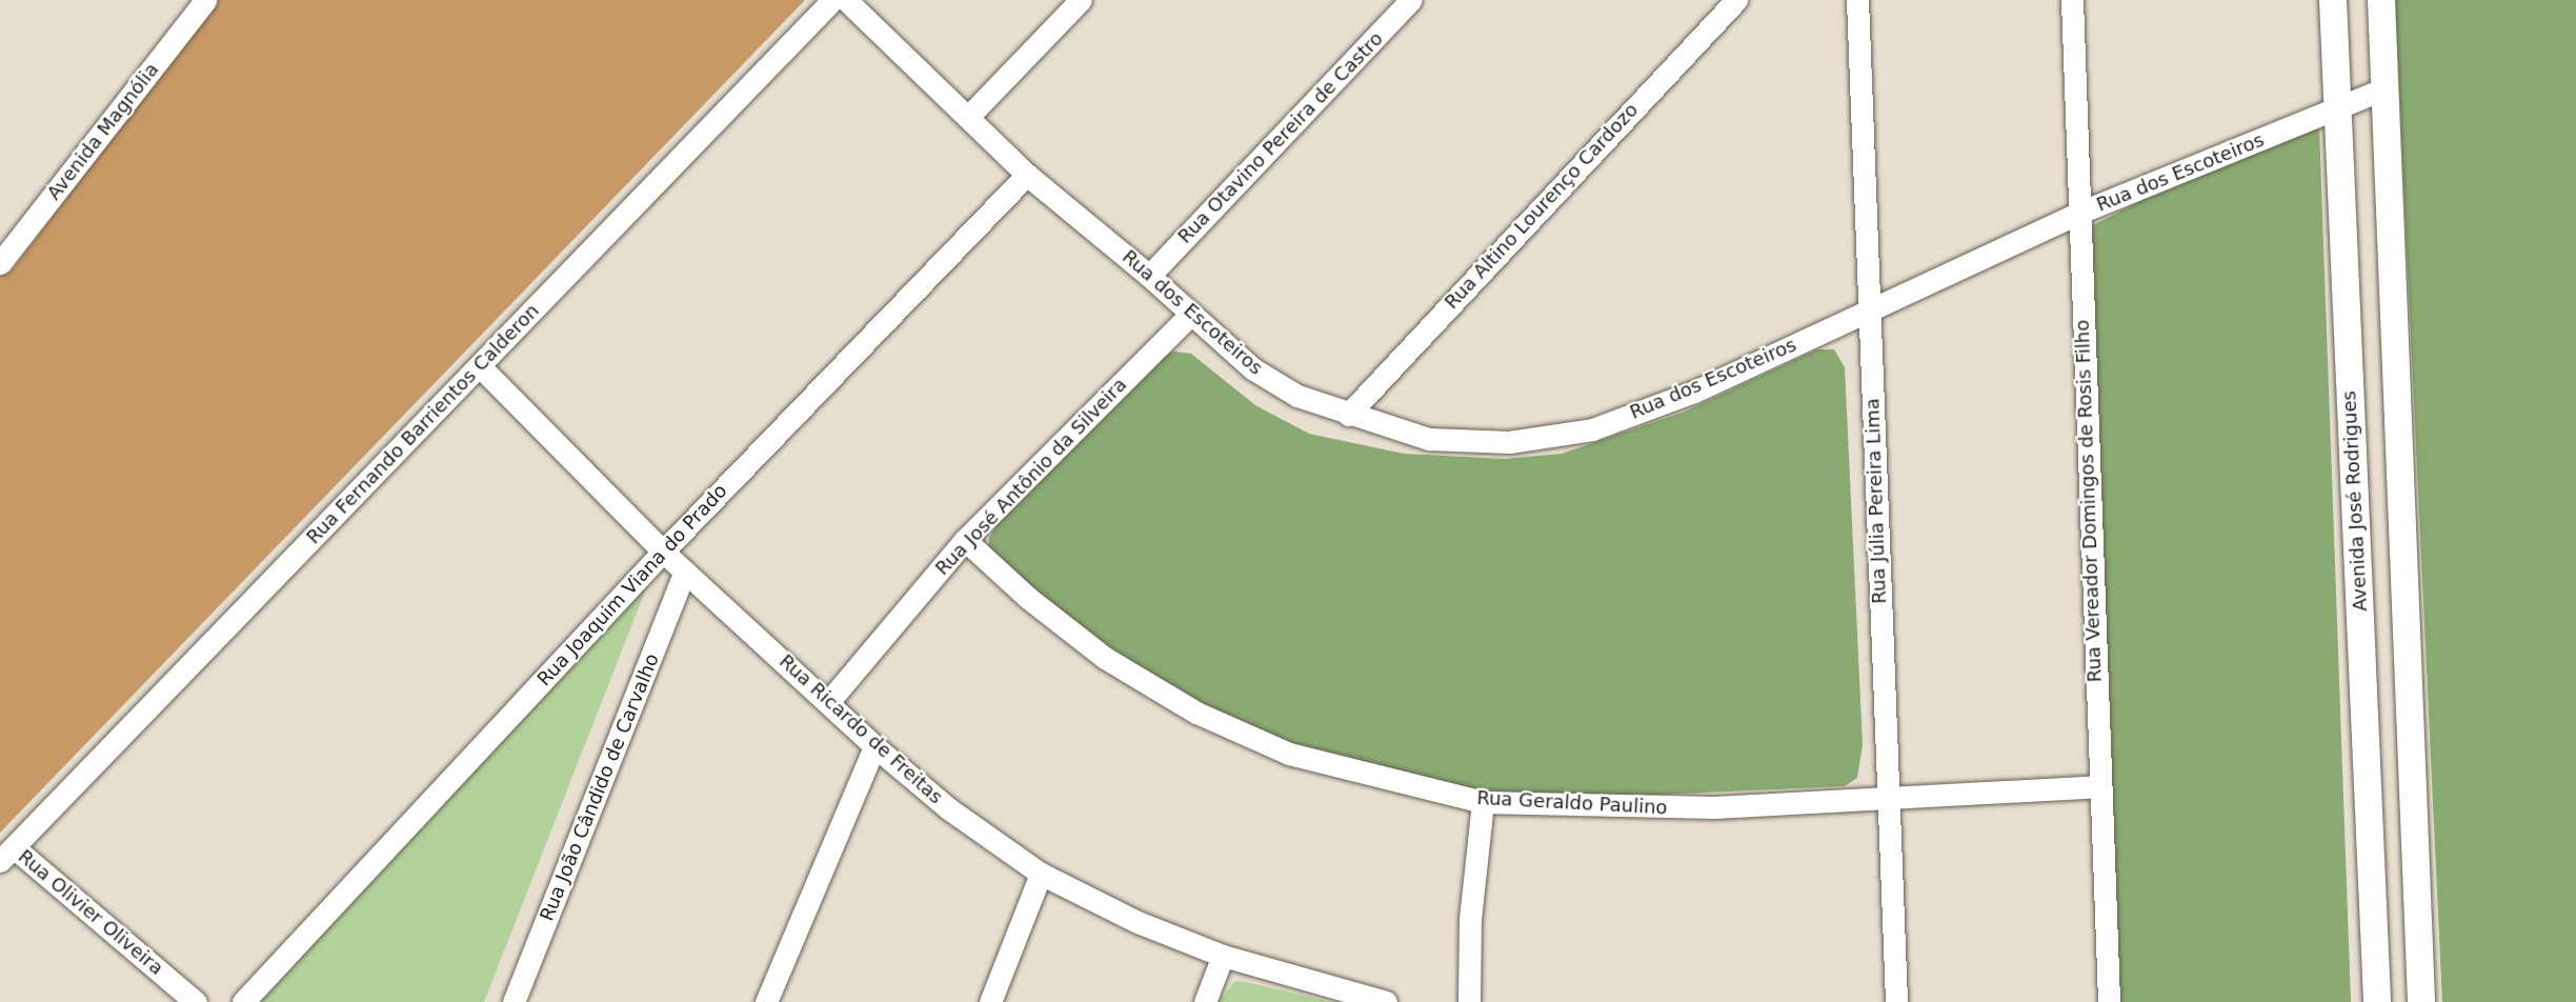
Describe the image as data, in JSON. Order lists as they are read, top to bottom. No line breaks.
{"streets":{"street":["Avenida Magnólia","Rua Otavino Pereira de Castro","Rua dos Escoteiros","Rua Altino Lourenço Cardozo","Rua Fernando Barrientos Calderon","Rua José Antônio da Silveira","Rua Júlia Pereira Lima","Rua Vereador Domingos de Rosis Filho","Avenida José Rodrigues","Rua Joaquim Viana do Prado","Rua Ricardo de Freitas","Rua João Cândido de Carvalho","Rua Geraldo Paulino","Rua Olivier Oliveira"]},"crossings":[["Rua Otavino Pereira de Castro","Rua dos Escoteiros"],["Rua dos Escoteiros","Rua Altino Lourenço Cardozo"],["Rua dos Escoteiros","Rua José Antônio da Silveira"],["Rua dos Escoteiros","Rua Júlia Pereira Lima"],["Rua dos Escoteiros","Rua Vereador Domingos de Rosis Filho"],["Rua dos Escoteiros","Avenida José Rodrigues"],["Rua dos Escoteiros","Rua Joaquim Viana do Prado"],["Rua Fernando Barrientos Calderon","Rua Ricardo de Freitas"],["Rua Fernando Barrientos Calderon","Rua Olivier Oliveira"],["Rua José Antônio da Silveira","Rua Ricardo de Freitas"],["Rua José Antônio da Silveira","Rua Geraldo Paulino"],["Rua Júlia Pereira Lima","Rua Geraldo Paulino"],["Rua Vereador Domingos de Rosis Filho","Rua Geraldo Paulino"],["Rua Joaquim Viana do Prado","Rua Ricardo de Freitas"],["Rua Ricardo de Freitas","Rua João Cândido de Carvalho"]]}
